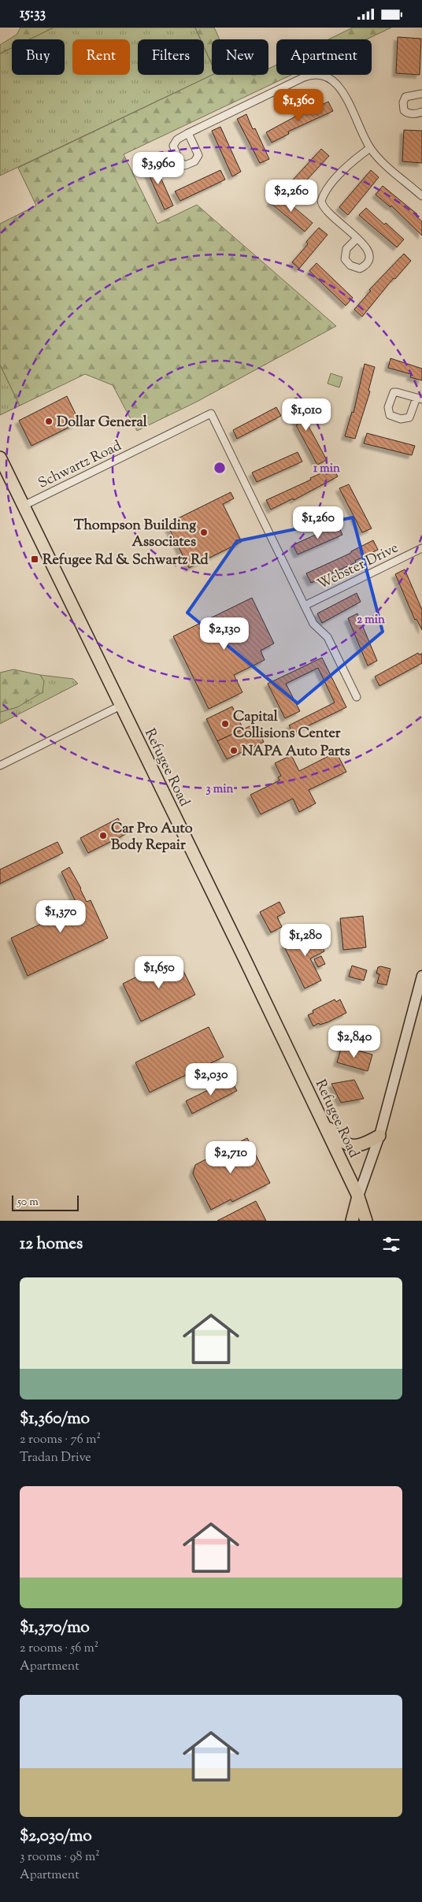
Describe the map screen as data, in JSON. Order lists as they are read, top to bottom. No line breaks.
{"streets":{"main road":["Refugee Road"],"street":["Schwartz Road","Webster Drive"]},"crossings":[["Schwartz Road","Webster Drive"],["Schwartz Road","Refugee Road"]],"places":{"other":["Dollar General","Thompson Building Associates","Capital Collisions Center","NAPA Auto Parts","Car Pro Auto Body Repair"],"transit":["Refugee Rd & Schwartz Rd"]},"scale_bar":"50 m","page":{"status":"15:33","chip":["Buy","Rent","Filters","New","Apartment"],"price":["$1,360","$3,960","$2,260","$1,010","$1,260","$2,130","$1,370","$1,280","$1,650","$2,840","$2,030","$2,710"],"scale":"50 m","heading":"12 homes","list":[{"name":"$1,360/mo","note":"2 rooms · 76 m² · Tradan Drive"},{"name":"$1,370/mo","note":"2 rooms · 56 m² · Apartment"},{"name":"$2,030/mo","note":"3 rooms · 98 m² · Apartment"}]},"rings":["1 min","2 min","3 min"]}
